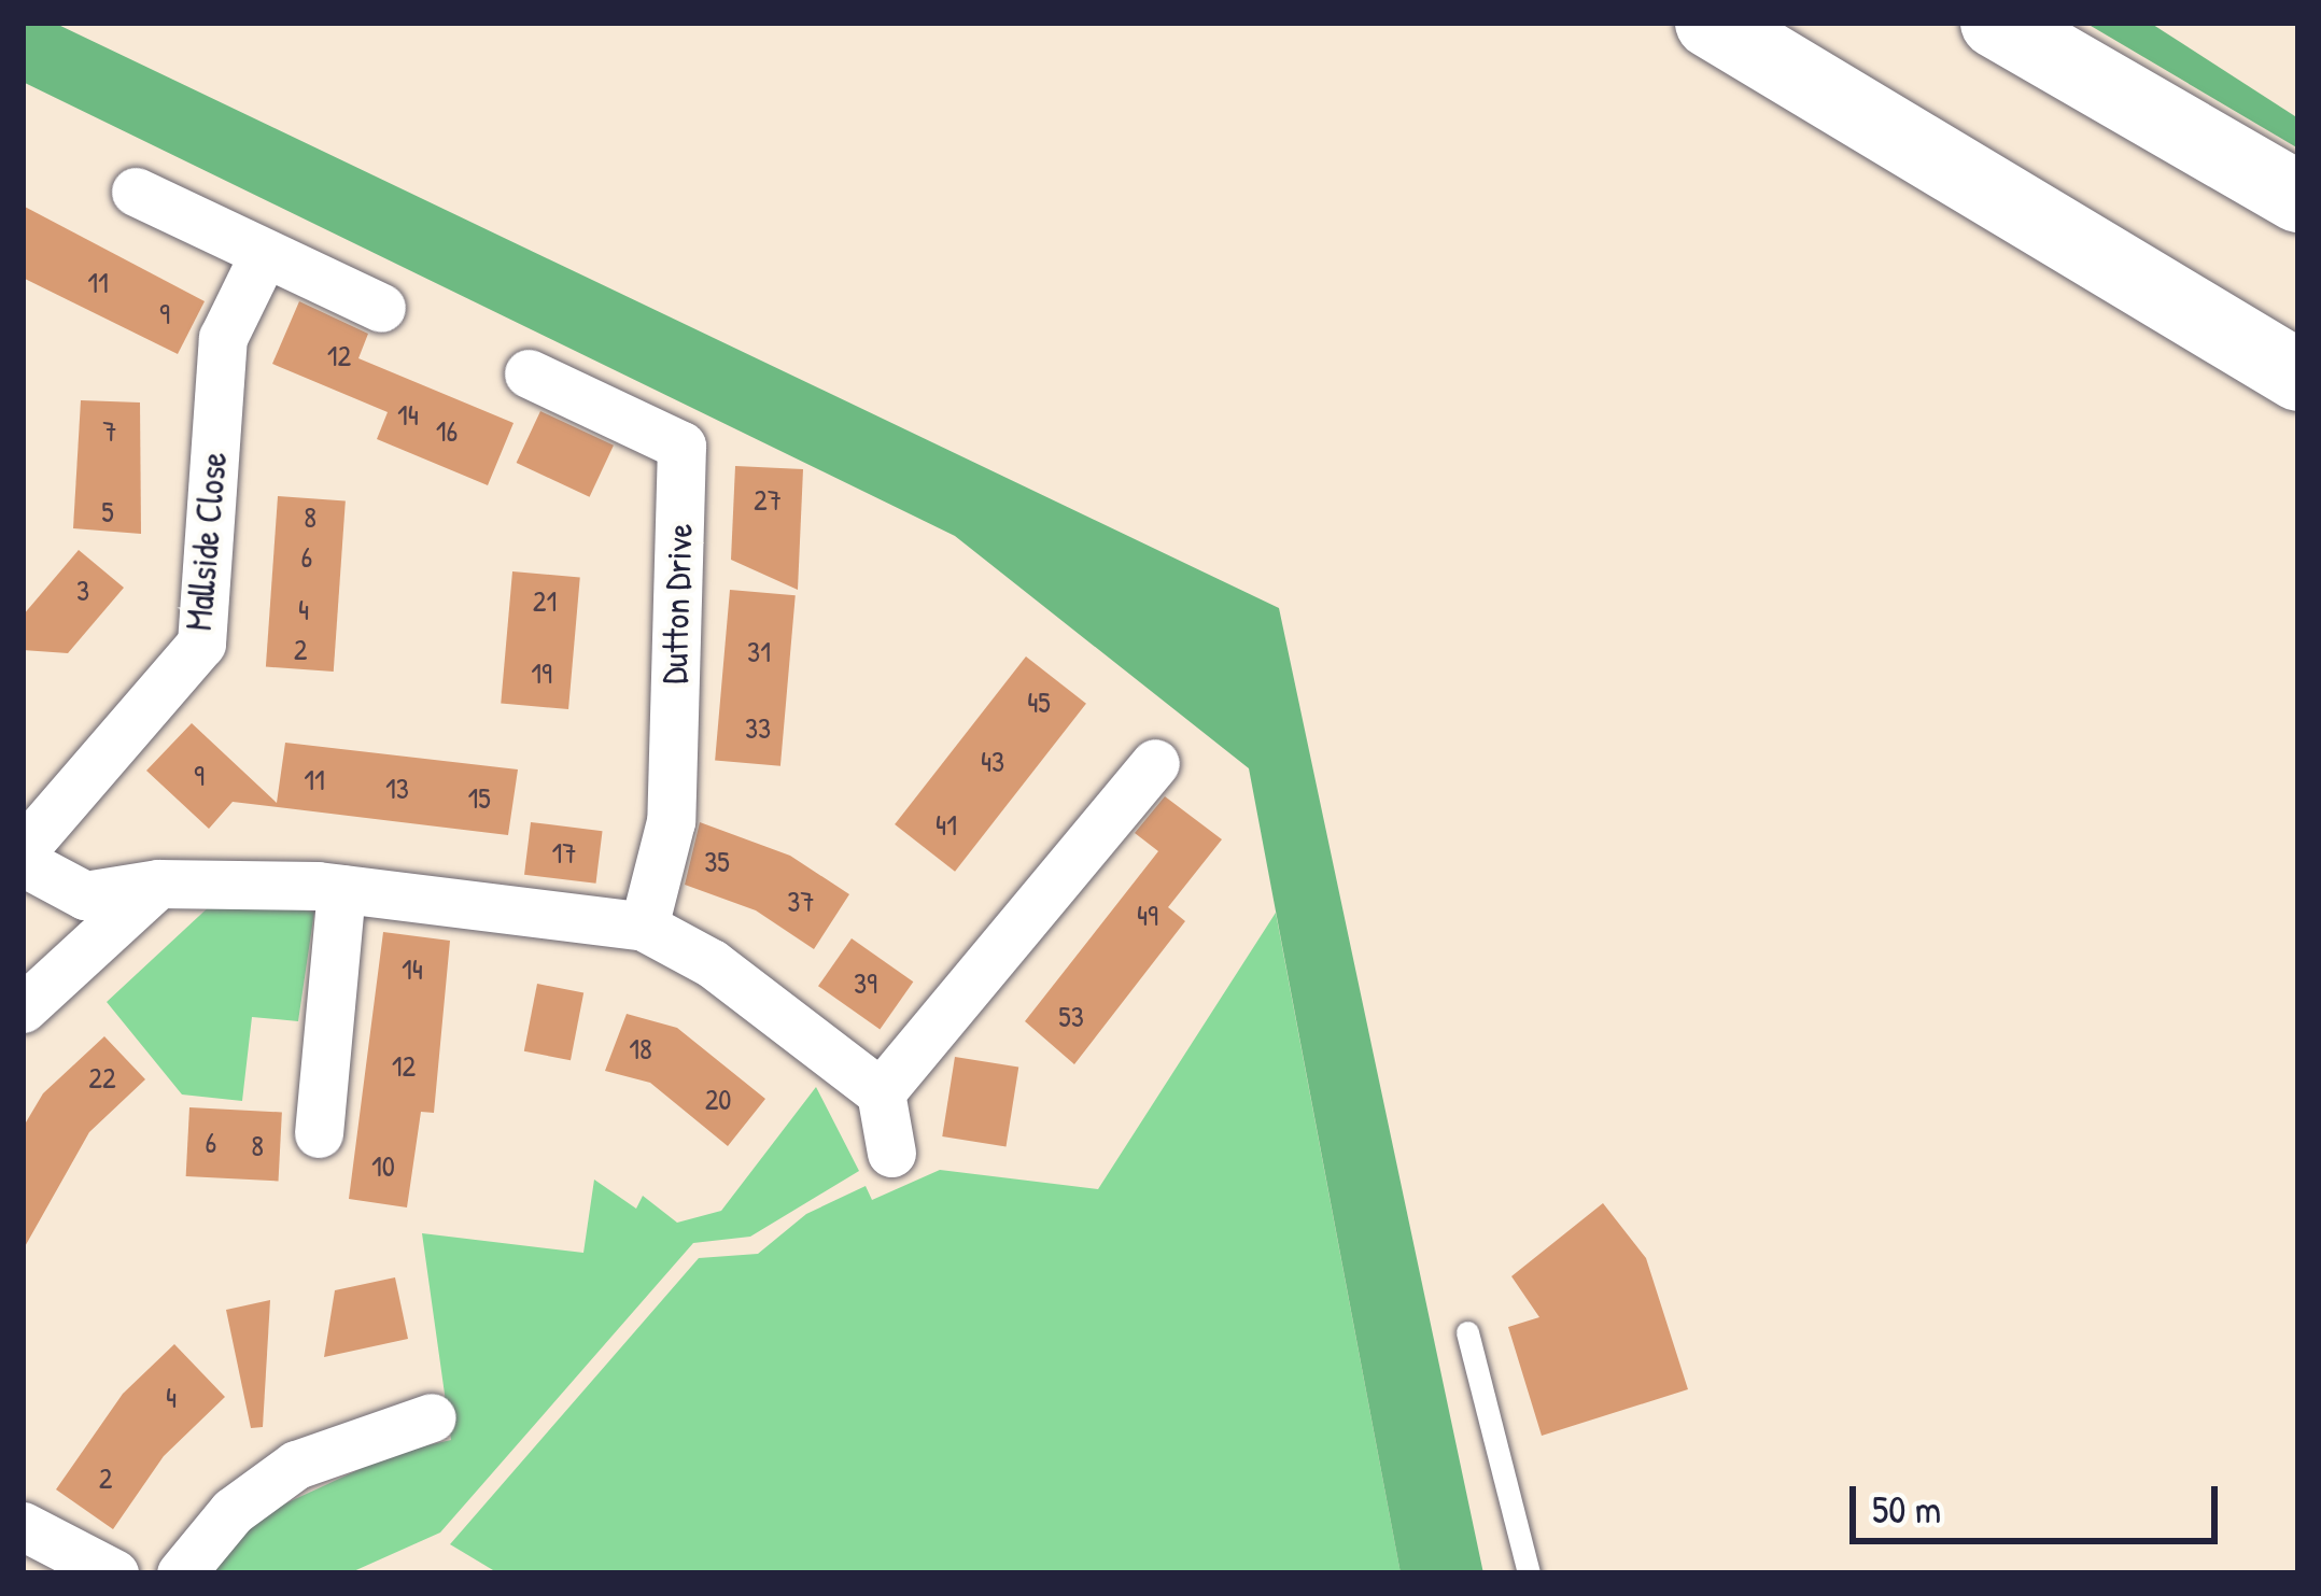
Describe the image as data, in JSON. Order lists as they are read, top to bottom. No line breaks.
{"streets":{"street":["Mallside Close","Dutton Drive"]},"house_numbers":["11","9","12","14","7","16","27","5","8","6","3","21","4","2","31","19","45","33","43","9","11","13","15","41","17","35","37","49","14","39","53","18","12","22","20","6","8","10","4","2"],"scale_bar":"50 m"}
